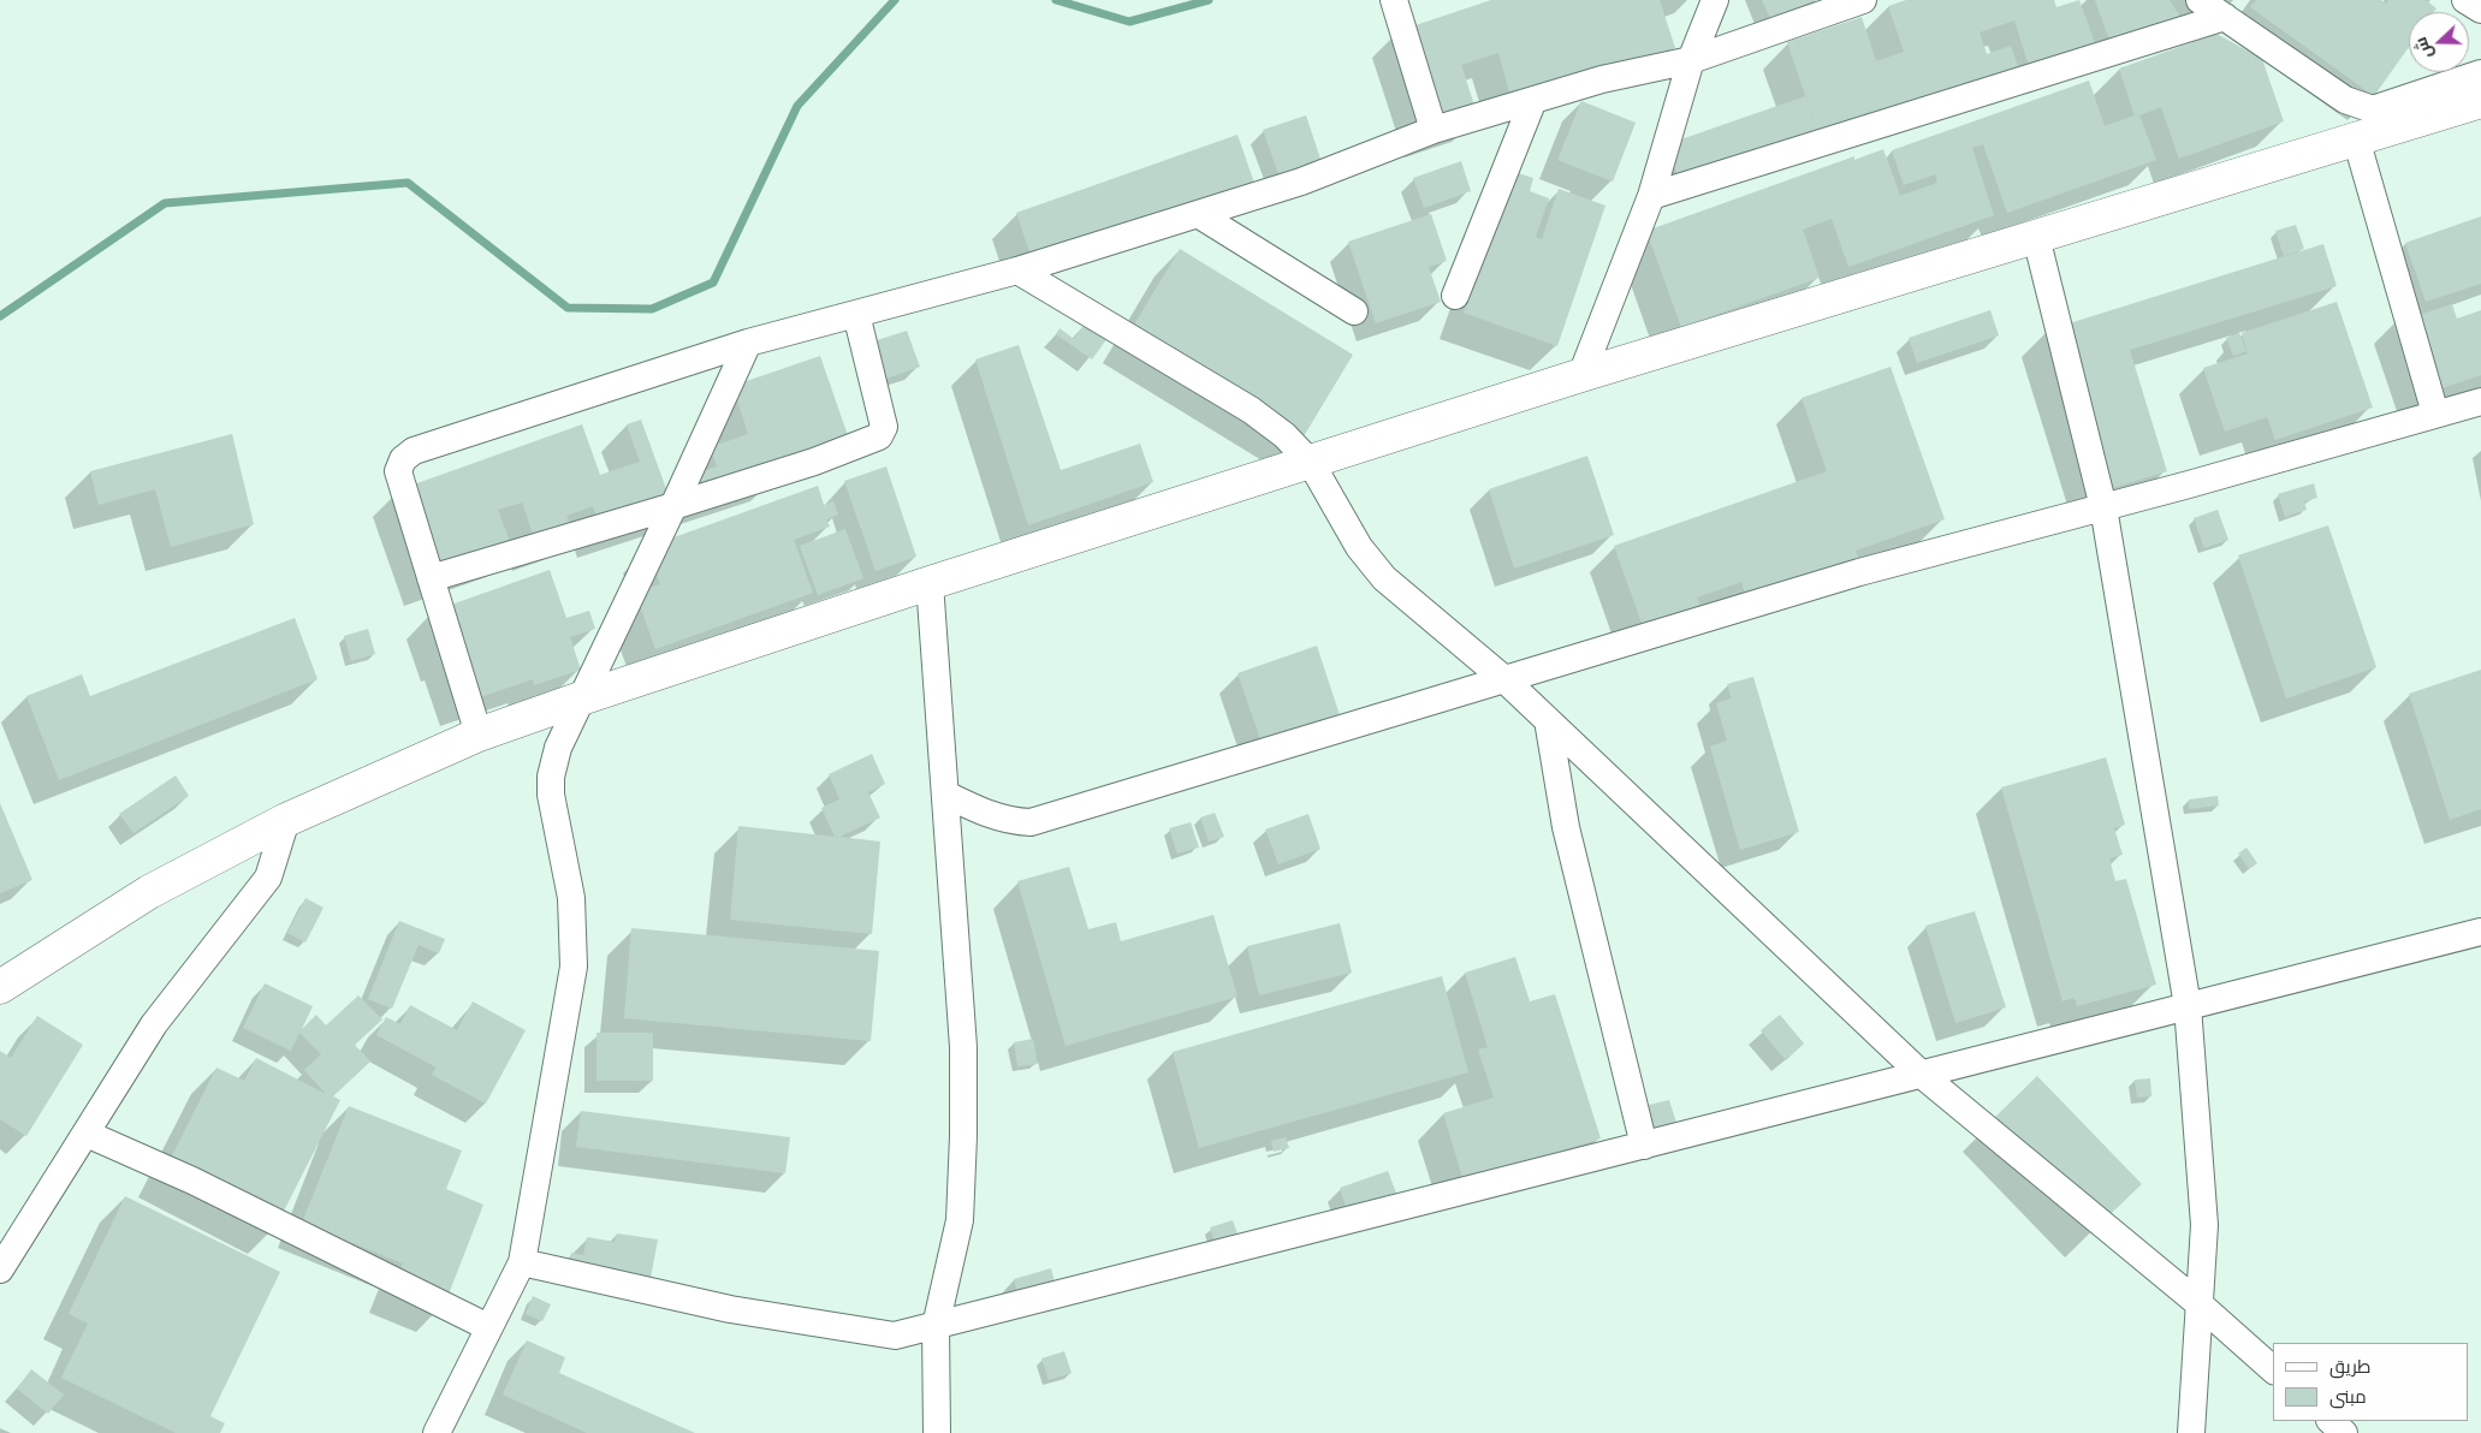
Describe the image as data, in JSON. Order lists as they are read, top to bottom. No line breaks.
{"legend":["طريق","مبنى"],"north":"left"}
